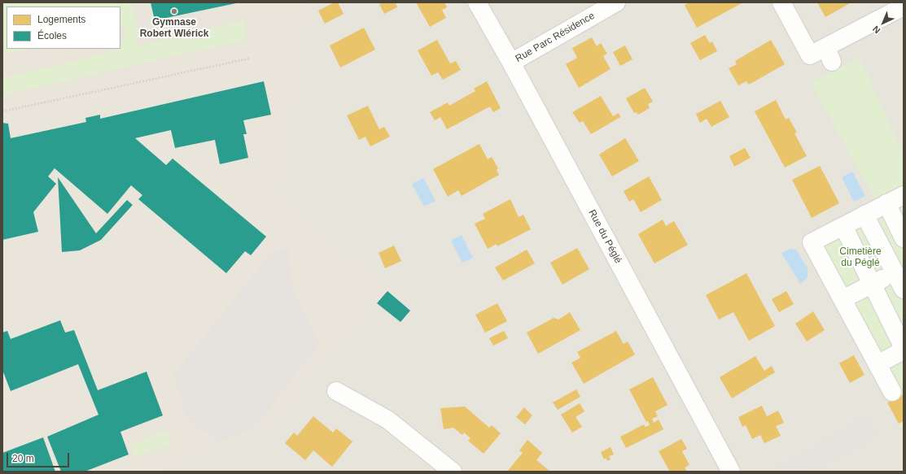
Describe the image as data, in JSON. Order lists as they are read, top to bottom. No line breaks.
{"streets":{"street":["Rue Parc Résidence","Rue du Péglé"]},"crossings":[["Rue Parc Résidence","Rue du Péglé"]],"parks":["Cimetière du Péglé"],"places":["Gymnase Robert Wlérick"],"legend":["Logements","Écoles"],"scale_bar":"20 m","north":"bottom left"}
